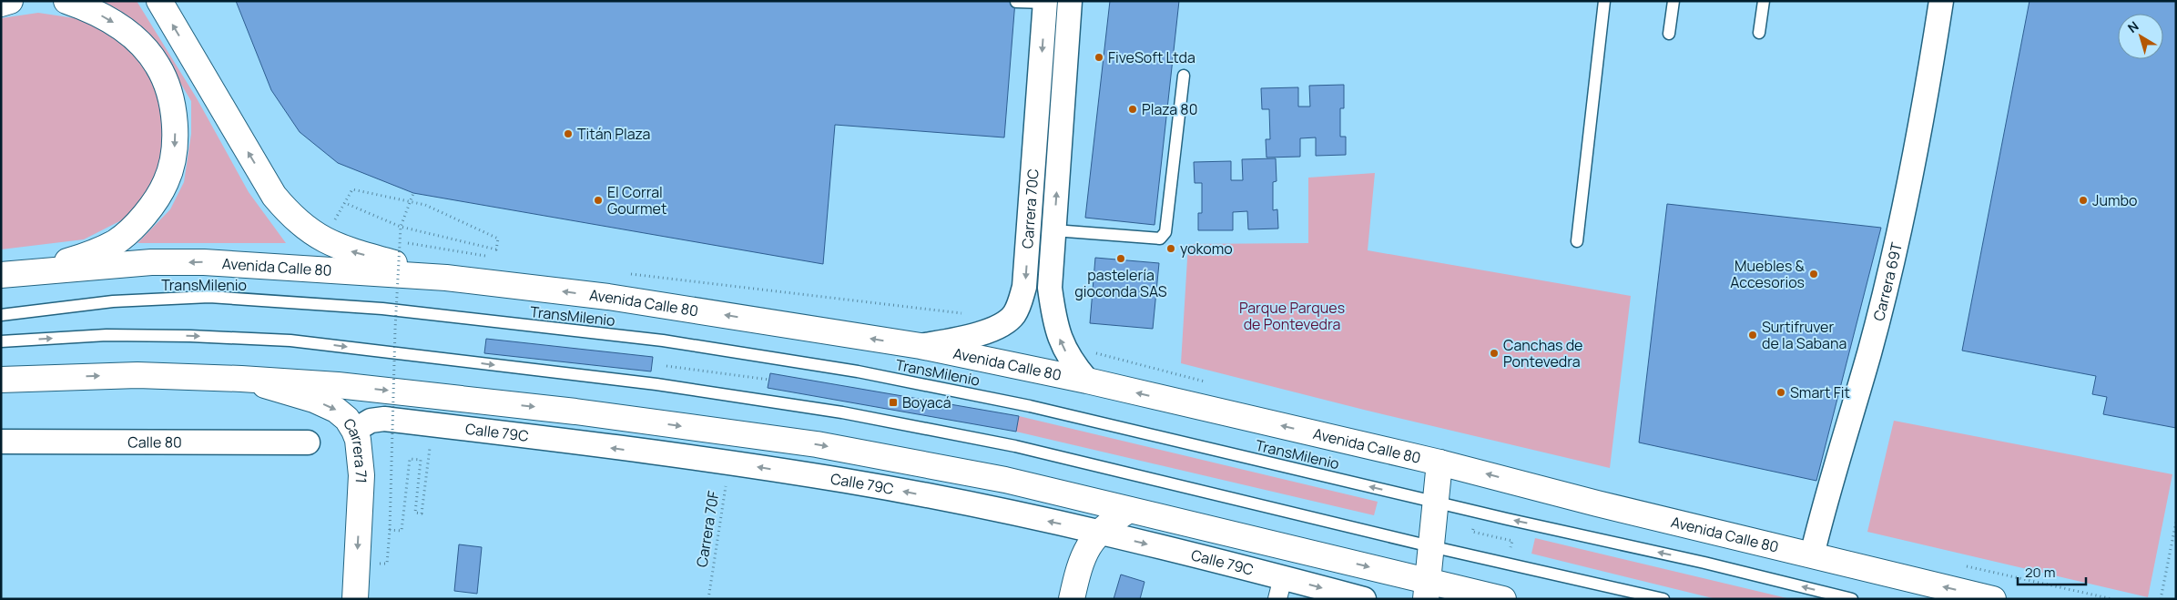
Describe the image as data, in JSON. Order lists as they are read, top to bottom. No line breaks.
{"streets":{"main road":["Avenida Calle 80","Carrera 71"],"street":["Carrera 70C","Carrera 69T","Calle 79C","Calle 80"],"lane":["TransMilenio"],"path":["Carrera 70F"]},"crossings":[["Carrera 70C","Avenida Calle 80"],["Avenida Calle 80","Carrera 69T"],["Calle 79C","Carrera 71"],["Calle 79C","Carrera 70F"]],"one_way":["Carrera 71"],"parks":["Parque Parques de Pontevedra"],"places":{"other":["FiveSoft Ltda","Plaza 80","Titán Plaza","El Corral Gourmet","Jumbo","yokomo","pastelería gioconda SAS","Muebles & Accesorios","Surtifruver de la Sabana","Canchas de Pontevedra","Smart Fit"],"transit":["Boyacá"]},"scale_bar":"20 m","north":"top left"}
